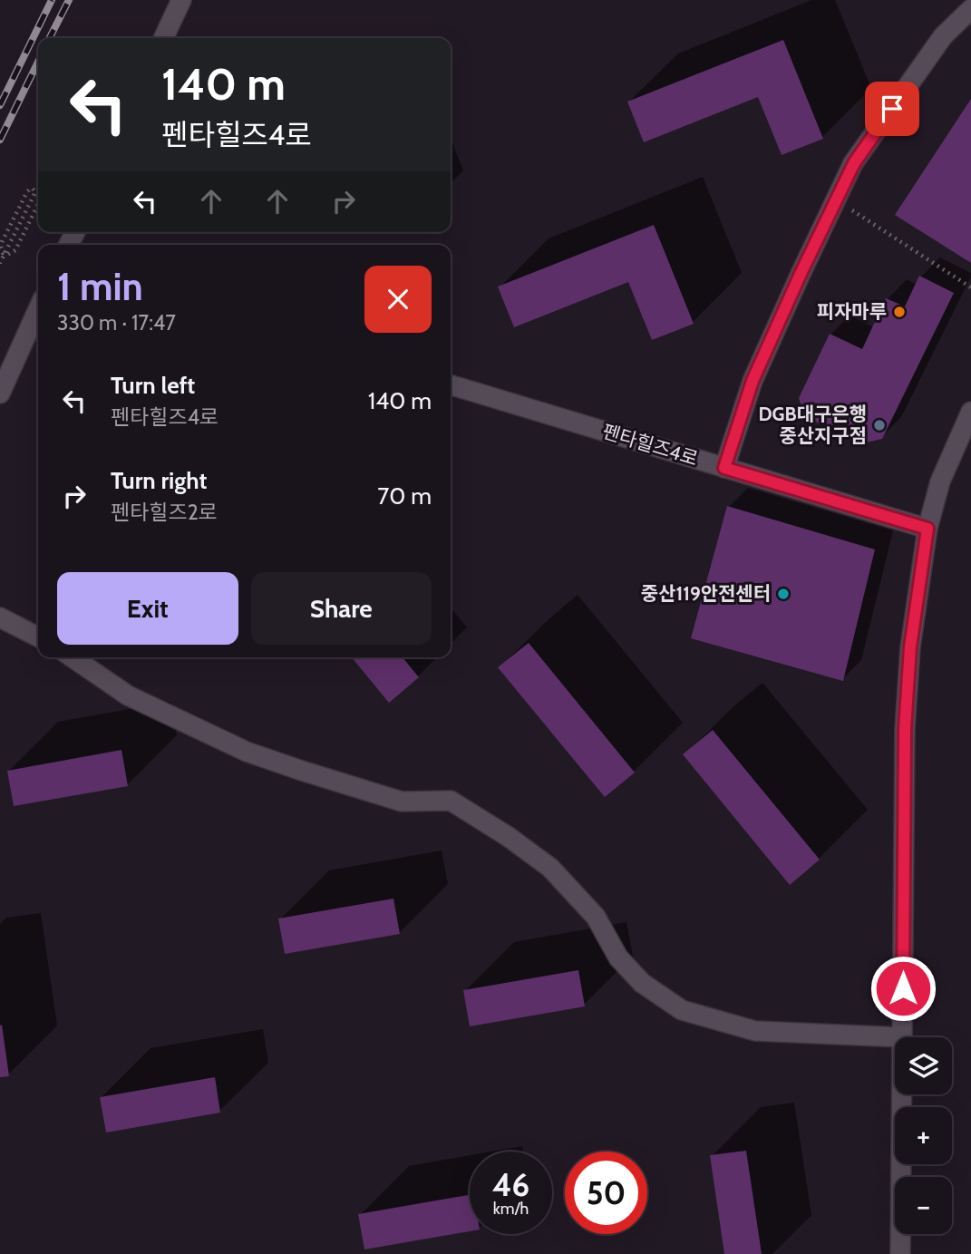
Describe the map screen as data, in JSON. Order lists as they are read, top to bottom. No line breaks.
{"streets":{"street":["펜타힐즈4로"]},"places":["피자마루","DGB대구은행 중산지구점","중산119안전센터"],"page":{"turn":["140 m","펜타힐즈4로"],"heading":["1 min","330 m · 17:47"],"list":[{"name":"Turn left","note":"펜타힐즈4로","value":"140 m"},{"name":"Turn right","note":"펜타힐즈2로","value":"70 m"}],"buttons":["Exit","Share"],"map_buttons":["+","−"],"speed":"46 km/h","limit":"50"}}
